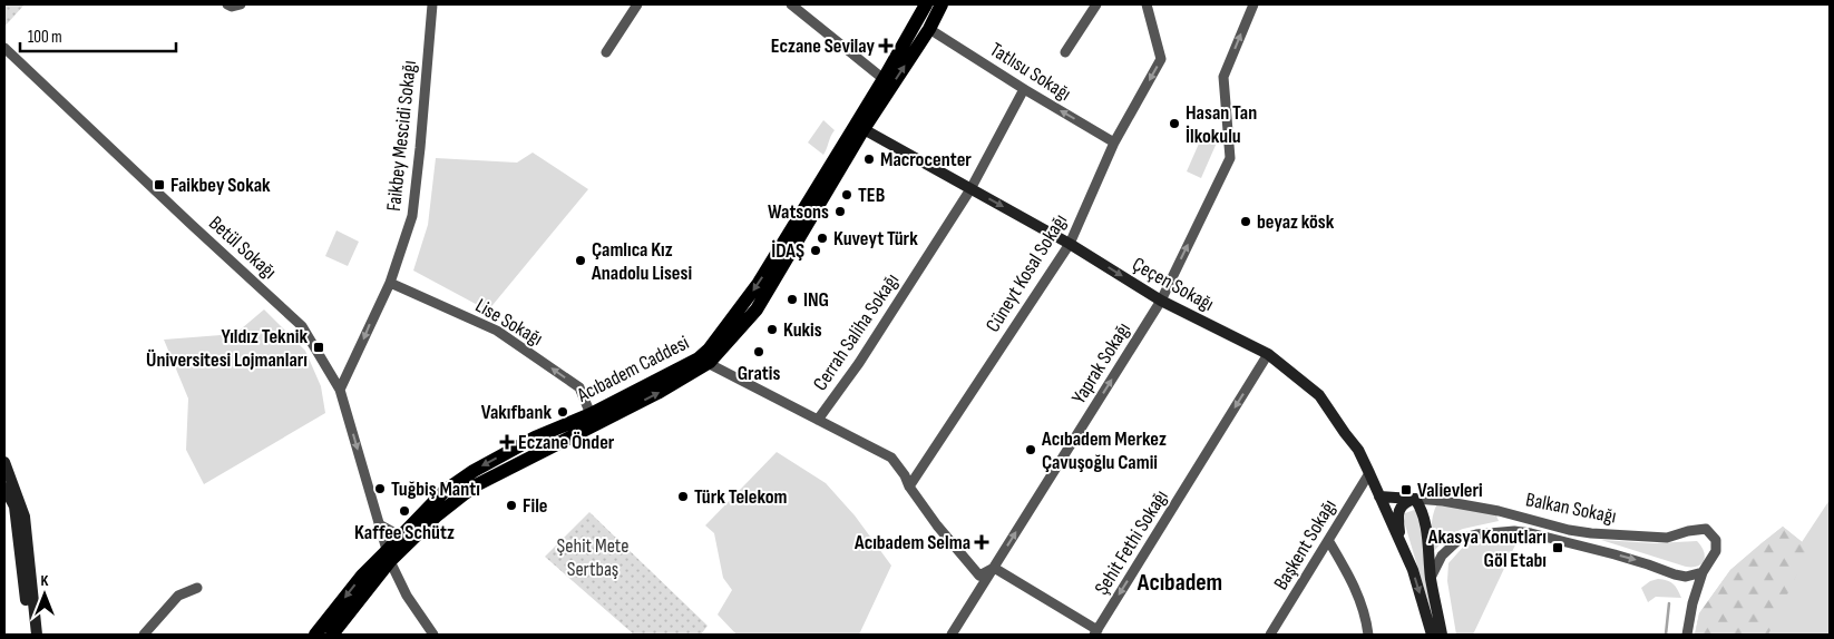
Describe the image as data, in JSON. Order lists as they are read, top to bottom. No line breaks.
{"streets":{"main road":["Çeçen Sokağı","Acıbadem Caddesi"],"street":["Tatlısu Sokağı","Faikbey Mescidi Sokağı","Betül Sokağı","Cüneyt Kosal Sokağı","Lise Sokağı","Cerrah Saliha Sokağı","Yaprak Sokağı","Balkan Sokağı","Şehit Fethi Sokağı","Başkent Sokağı"]},"crossings":[["Tatlısu Sokağı","Cüneyt Kosal Sokağı"],["Tatlısu Sokağı","Cerrah Saliha Sokağı"],["Tatlısu Sokağı","Acıbadem Caddesi"],["Faikbey Mescidi Sokağı","Betül Sokağı"],["Faikbey Mescidi Sokağı","Lise Sokağı"],["Betül Sokağı","Acıbadem Caddesi"],["Cüneyt Kosal Sokağı","Çeçen Sokağı"],["Çeçen Sokağı","Cerrah Saliha Sokağı"],["Çeçen Sokağı","Yaprak Sokağı"],["Çeçen Sokağı","Acıbadem Caddesi"],["Çeçen Sokağı","Balkan Sokağı"],["Çeçen Sokağı","Şehit Fethi Sokağı"],["Çeçen Sokağı","Başkent Sokağı"],["Lise Sokağı","Acıbadem Caddesi"]],"one_way":["Tatlısu Sokağı","Çeçen Sokağı","Lise Sokağı","Yaprak Sokağı","Balkan Sokağı","Şehit Fethi Sokağı"],"districts":["Acıbadem"],"parks":["Şehit Mete Sertbaş"],"places":{"health":["Eczane Sevilay","Eczane Önder","Acıbadem Selma"],"other":["Hasan Tan İlkokulu","Macrocenter","TEB","Watsons","beyaz kösk","Kuveyt Türk","İDAŞ","Çamlıca Kız Anadolu Lisesi","ING","Kukis","Gratis","Vakıfbank","Acıbadem Merkez Çavuşoğlu Camii","Tuğbiş Mantı","Türk Telekom","File","Kaffee Schütz"],"transit":["Faikbey Sokak","Yıldız Teknik Üniversitesi Lojmanları","Valievleri","Akasya Konutları Göl Etabı"]},"scale_bar":"100 m","north":"top"}
